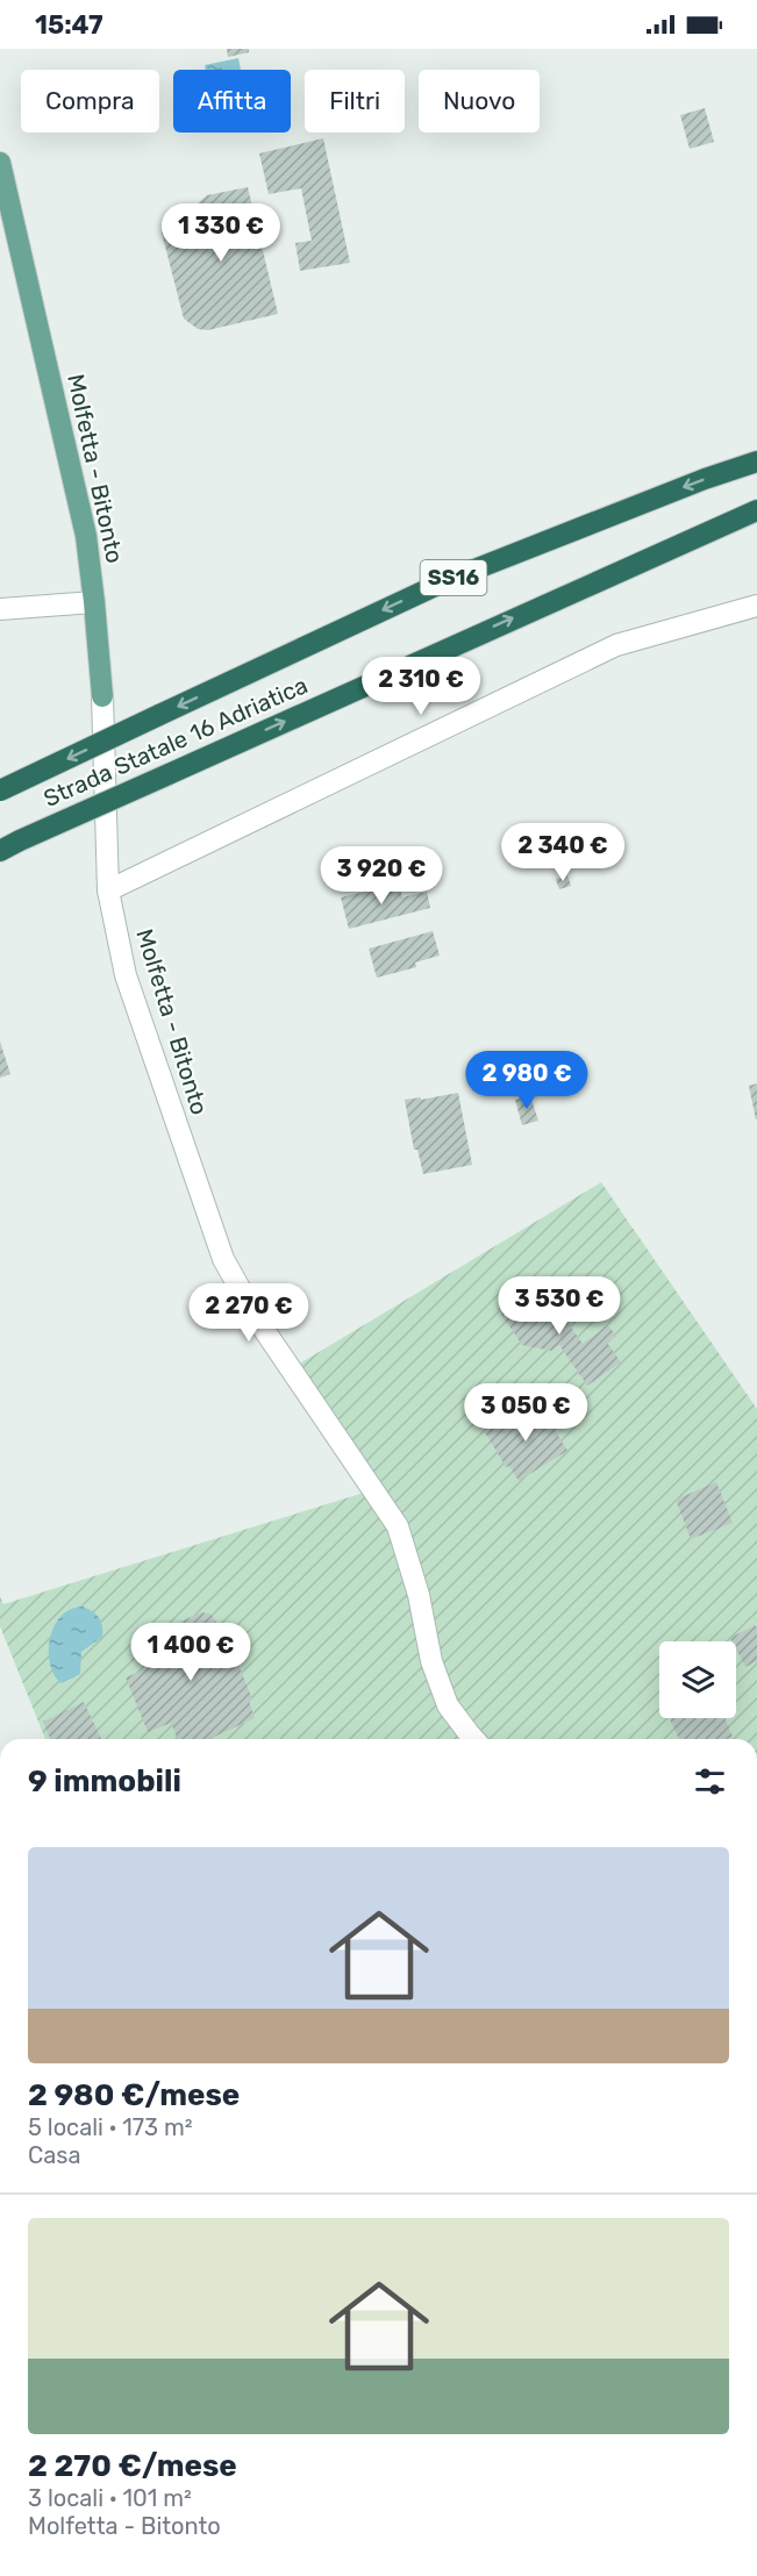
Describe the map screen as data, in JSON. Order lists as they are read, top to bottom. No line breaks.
{"streets":{"highway":["SS16","Strada Statale 16 Adriatica"],"main road":["Molfetta - Bitonto"]},"page":{"status":"15:47","chip":["Compra","Affitta","Filtri","Nuovo"],"price":["1 330 €","2 310 €","2 340 €","3 920 €","2 980 €","3 530 €","2 270 €","3 050 €","1 400 €"],"heading":"9 immobili","list":[{"name":"2 980 €/mese","note":"5 locali · 173 m² · Casa"},{"name":"2 270 €/mese","note":"3 locali · 101 m² · Molfetta - Bitonto"}]}}
